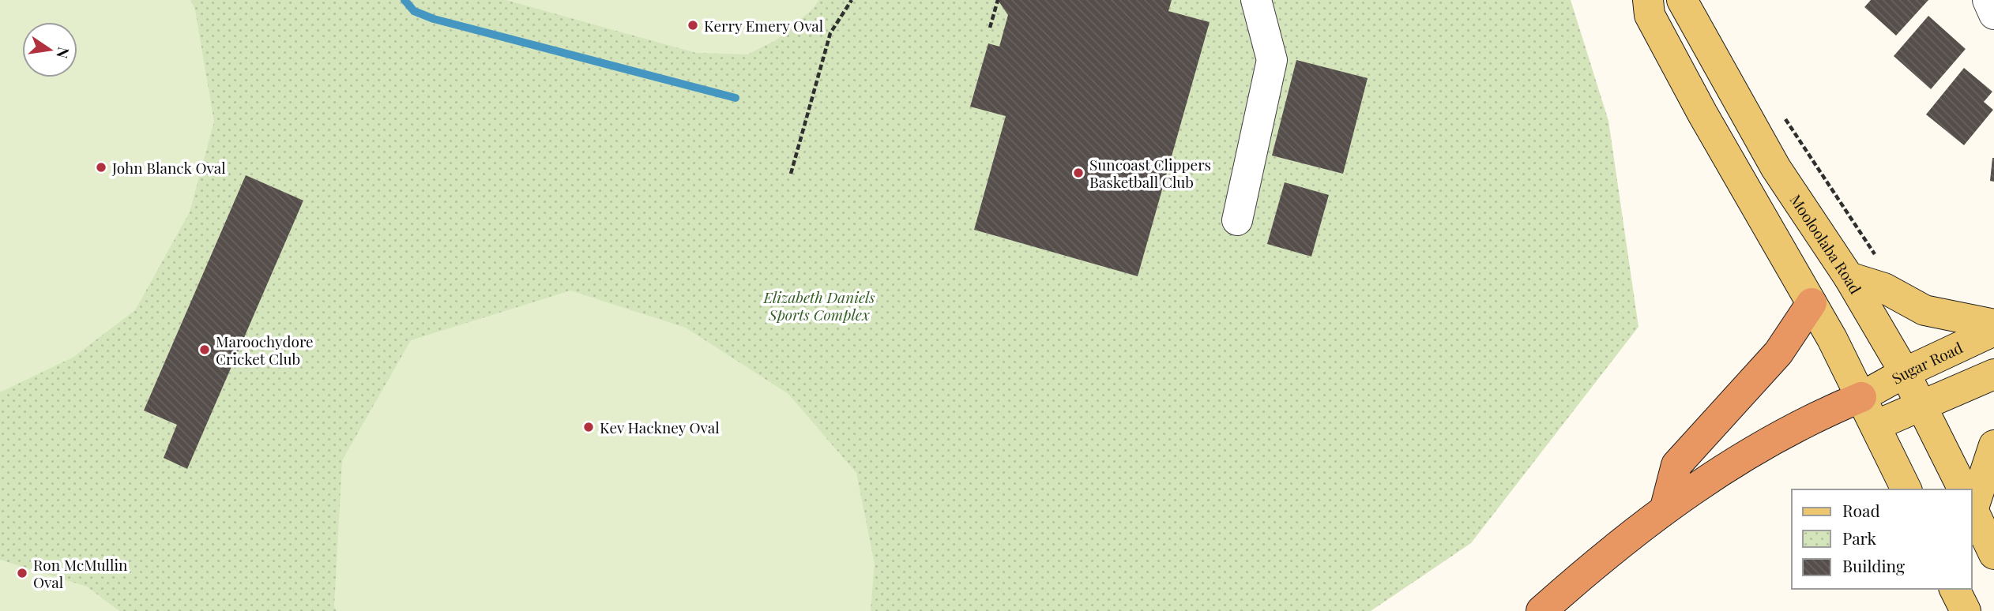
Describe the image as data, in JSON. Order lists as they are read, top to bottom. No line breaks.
{"streets":{"main road":["Mooloolaba Road","Sugar Road"]},"crossings":[["Mooloolaba Road","Sugar Road"]],"parks":["Elizabeth Daniels Sports Complex"],"places":["Kerry Emery Oval","John Blanck Oval","Suncoast Clippers Basketball Club","Maroochydore Cricket Club","Kev Hackney Oval","Ron McMullin Oval"],"legend":["Road","Park","Building"],"north":"right"}
